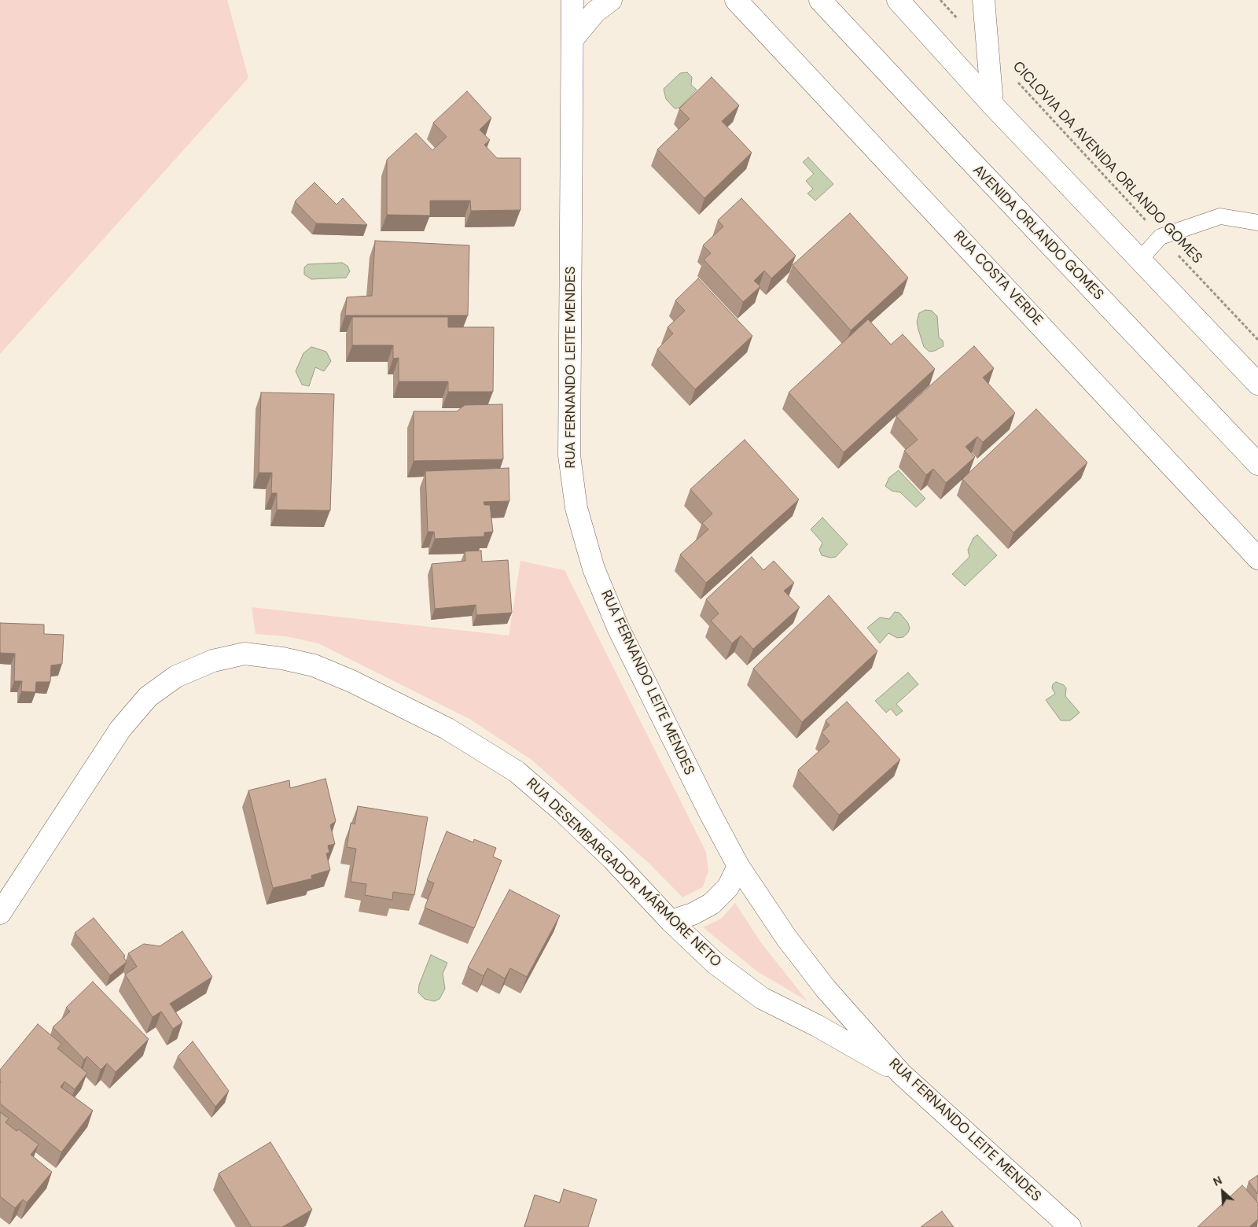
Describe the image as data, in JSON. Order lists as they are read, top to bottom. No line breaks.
{"streets":{"street":["AVENIDA ORLANDO GOMES","RUA COSTA VERDE","RUA FERNANDO LEITE MENDES","RUA DESEMBARGADOR MÁRMORE NETO"],"path":["CICLOVIA DA AVENIDA ORLANDO GOMES"]},"crossings":[["RUA FERNANDO LEITE MENDES","RUA DESEMBARGADOR MÁRMORE NETO"]],"north":"top left"}
